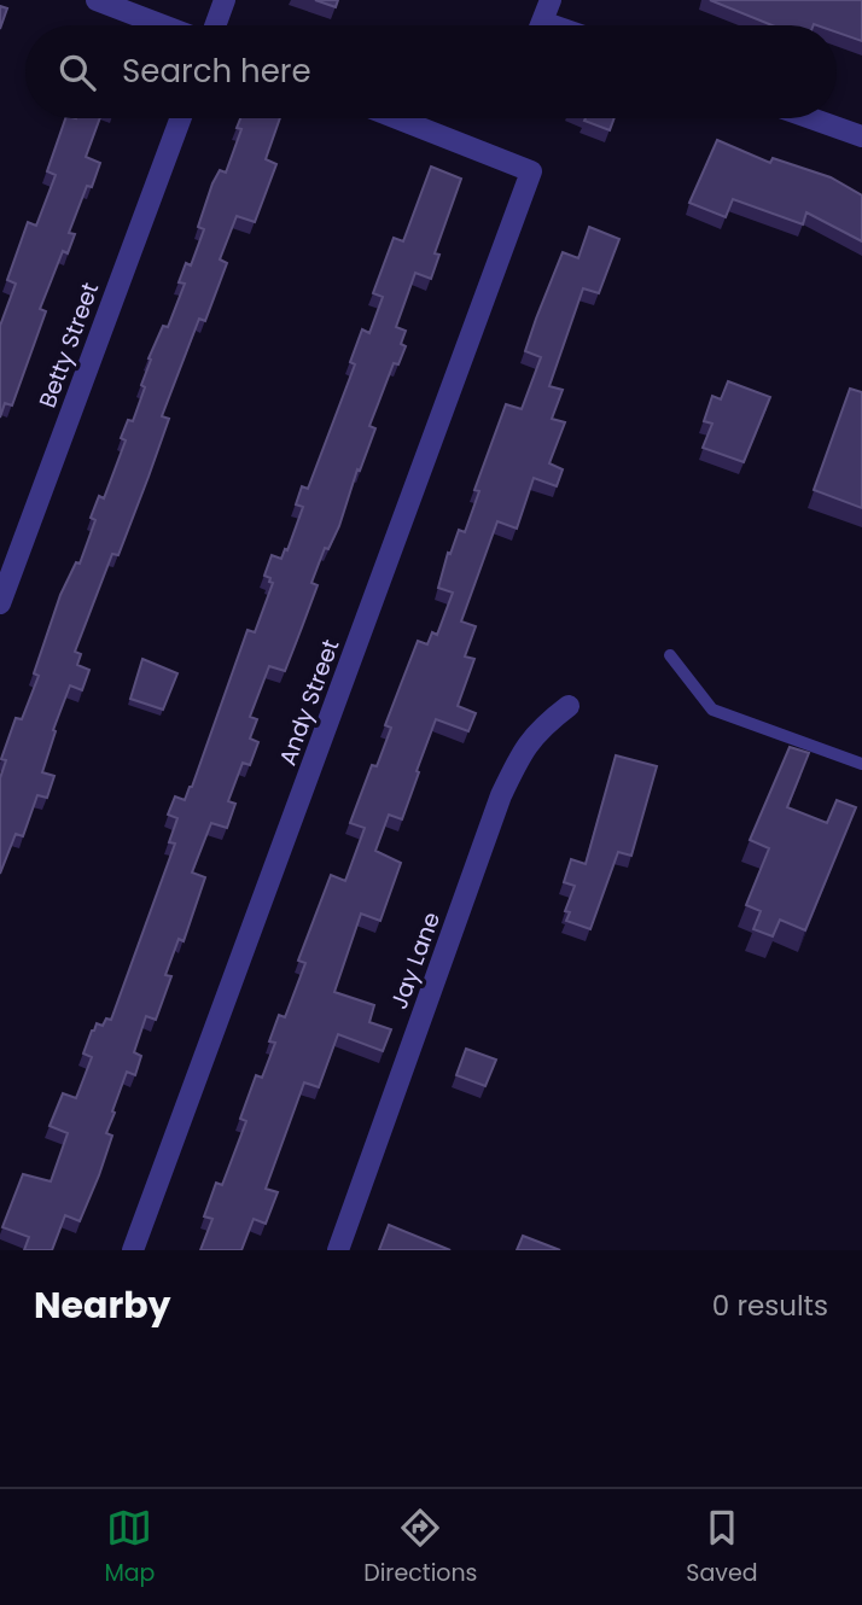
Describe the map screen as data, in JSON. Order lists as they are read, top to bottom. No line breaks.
{"streets":{"street":["Betty Street","Andy Street","Jay Lane"]},"page":{"search":"Search here","heading":["Nearby","0 results"],"nav":["Map","Directions","Saved"]}}
